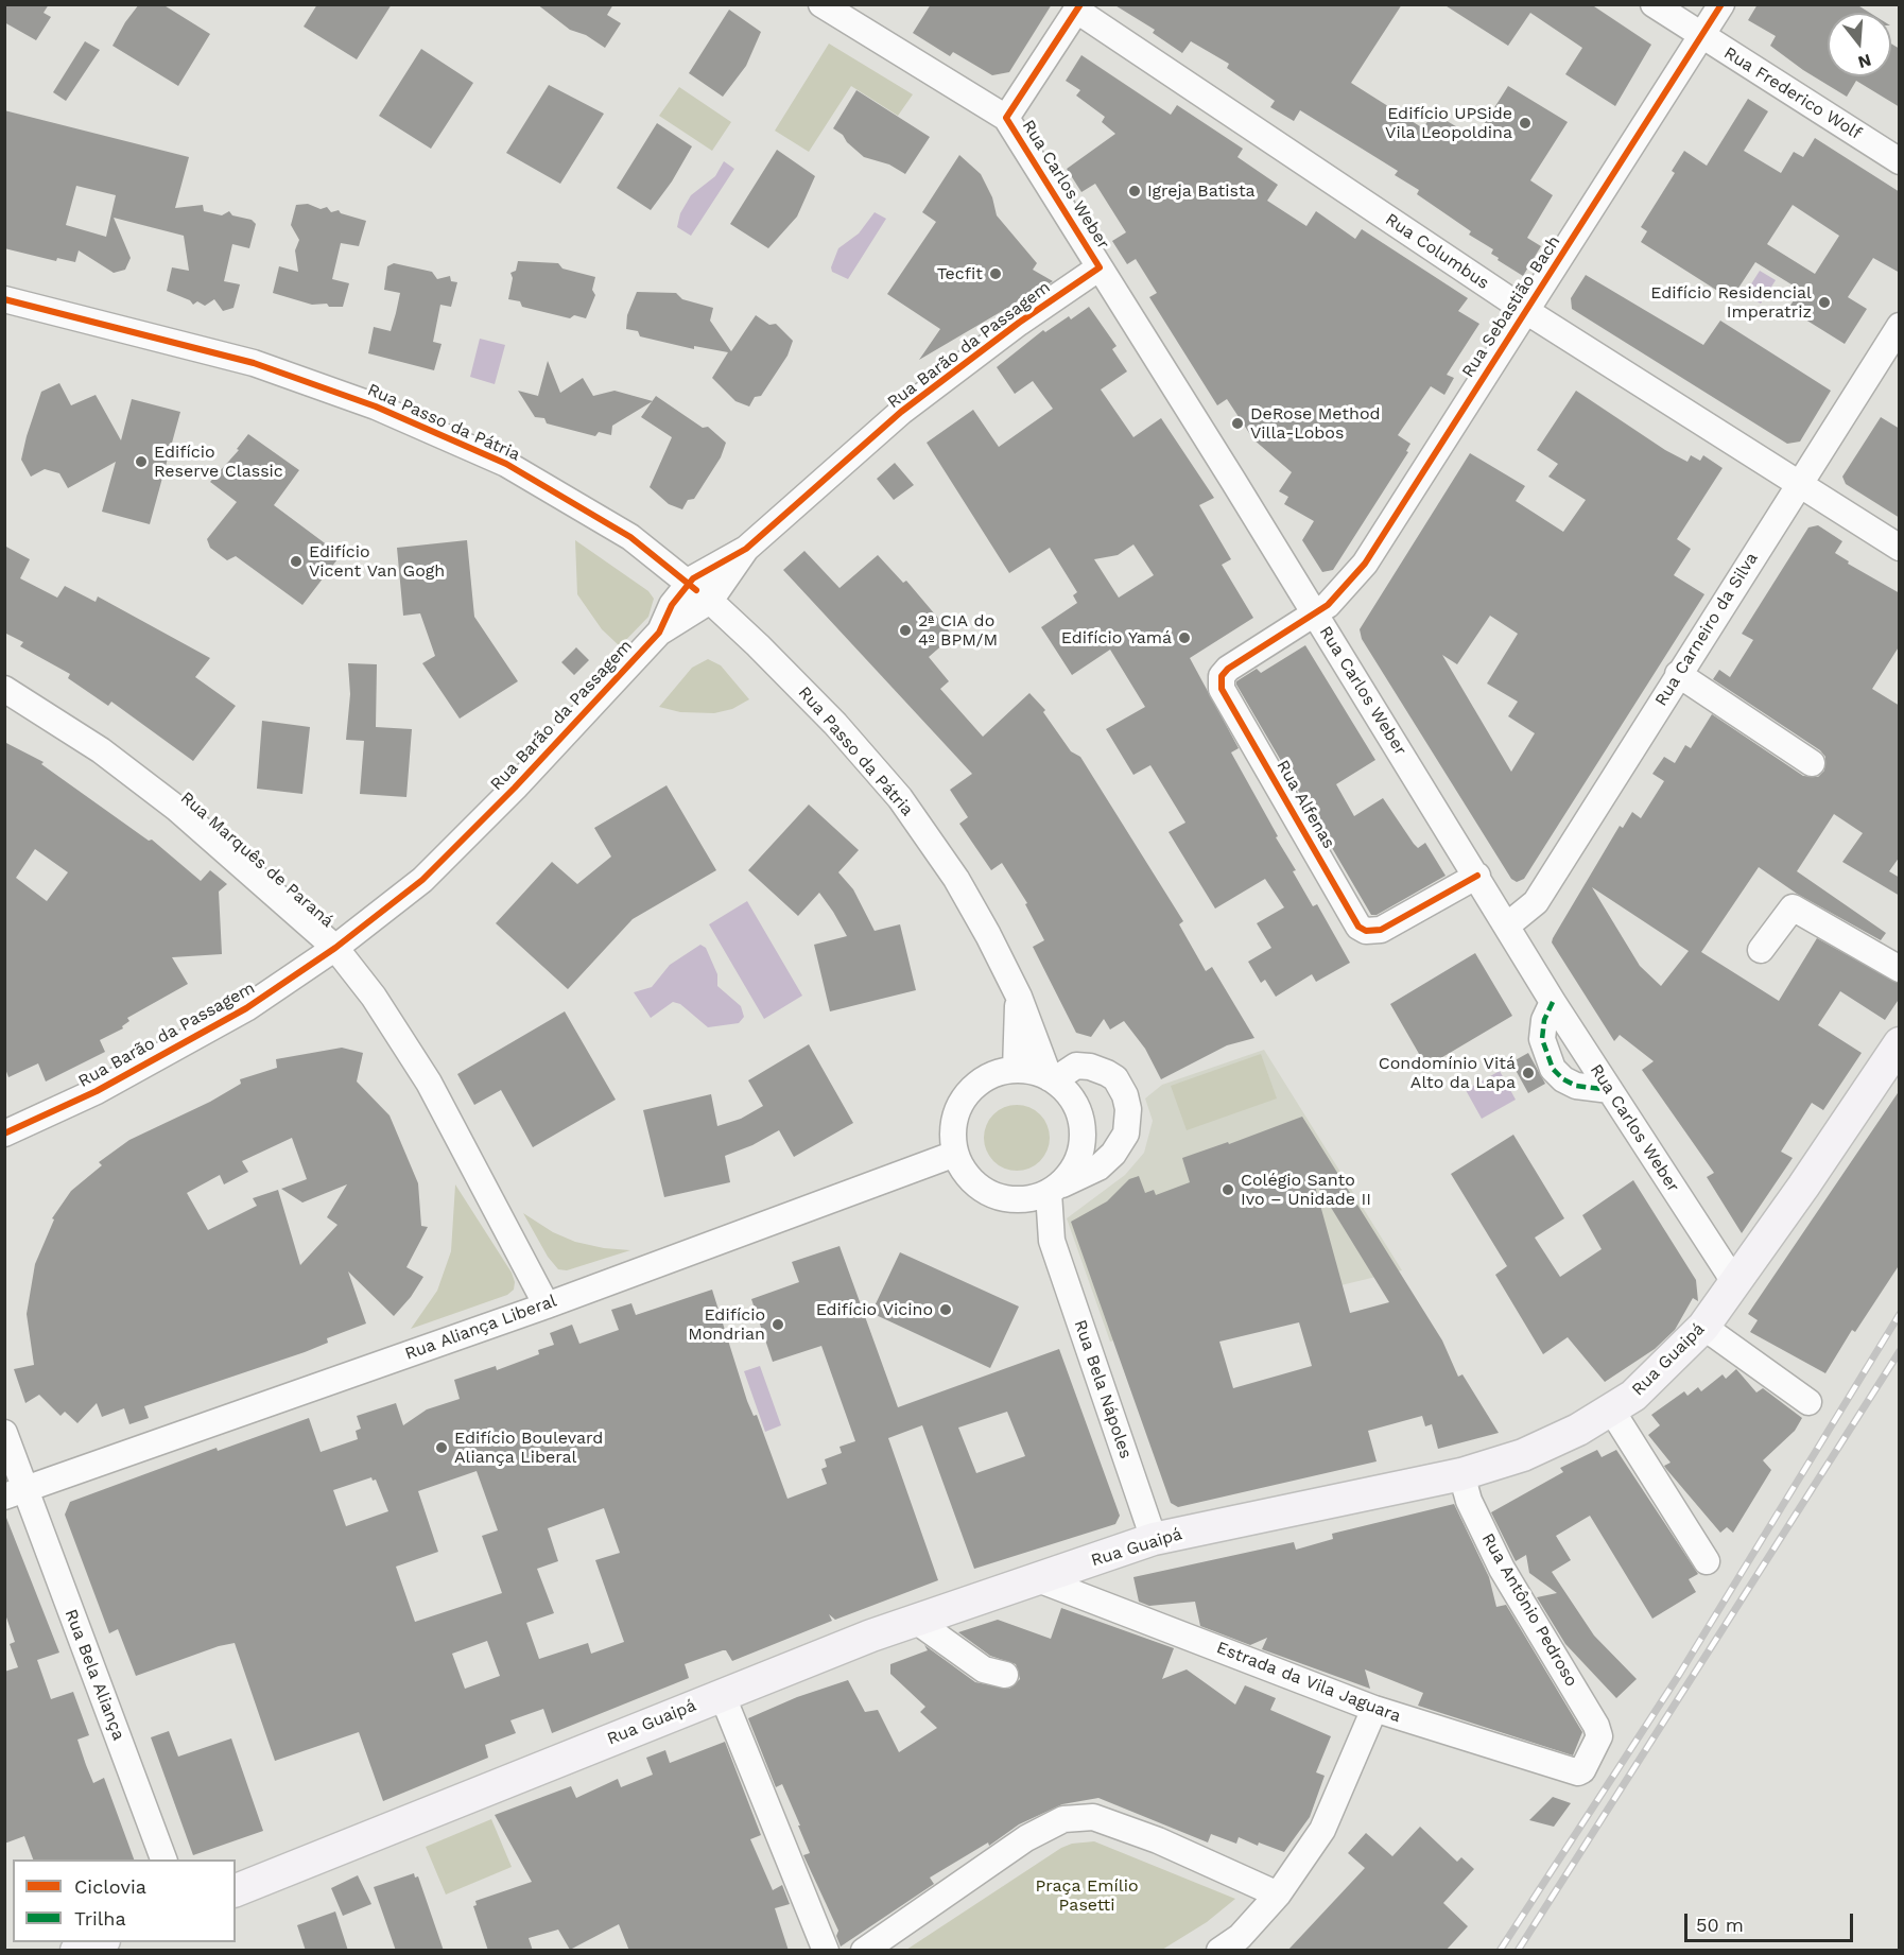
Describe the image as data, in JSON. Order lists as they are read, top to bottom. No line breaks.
{"streets":{"main road":["Rua Guaipá"],"street":["Rua Frederico Wolf","Rua Carlos Weber","Rua Columbus","Rua Sebastião Bach","Rua Barão da Passagem","Rua Passo da Pátria","Rua Carneiro da Silva","Rua Alfenas","Rua Marquês de Paraná","Rua Aliança Liberal","Rua Bela Nápoles","Rua Antônio Pedroso","Rua Bela Aliança","Estrada da Vila Jaguara"]},"crossings":[["Rua Frederico Wolf","Rua Sebastião Bach"],["Rua Carlos Weber","Rua Sebastião Bach"],["Rua Carlos Weber","Rua Barão da Passagem"],["Rua Carlos Weber","Rua Carneiro da Silva"],["Rua Carlos Weber","Rua Alfenas"],["Rua Carlos Weber","Rua Guaipá"],["Rua Columbus","Rua Sebastião Bach"],["Rua Columbus","Rua Carneiro da Silva"],["Rua Sebastião Bach","Rua Alfenas"],["Rua Barão da Passagem","Rua Passo da Pátria"],["Rua Barão da Passagem","Rua Marquês de Paraná"],["Rua Passo da Pátria","Rua Aliança Liberal"],["Rua Marquês de Paraná","Rua Aliança Liberal"],["Rua Aliança Liberal","Rua Bela Aliança"],["Rua Guaipá","Rua Bela Nápoles"],["Rua Guaipá","Rua Antônio Pedroso"],["Rua Guaipá","Estrada da Vila Jaguara"],["Rua Antônio Pedroso","Estrada da Vila Jaguara"]],"parks":["Praça Emílio Pasetti"],"places":["Edifício UPSide Vila Leopoldina","Igreja Batista","Tecfit","Edifício Residencial Imperatriz","DeRose Method Villa-Lobos","Edifício Reserve Classic","Edifício Vicent Van Gogh","2ª CIA do 4º BPM/M","Edifício Yamá","Condomínio Vitá Alto da Lapa","Colégio Santo Ivo – Unidade II","Edifício Vicino","Edifício Mondrian","Edifício Boulevard Aliança Liberal"],"legend":["Ciclovia","Trilha"],"scale_bar":"50 m","north":"bottom"}
